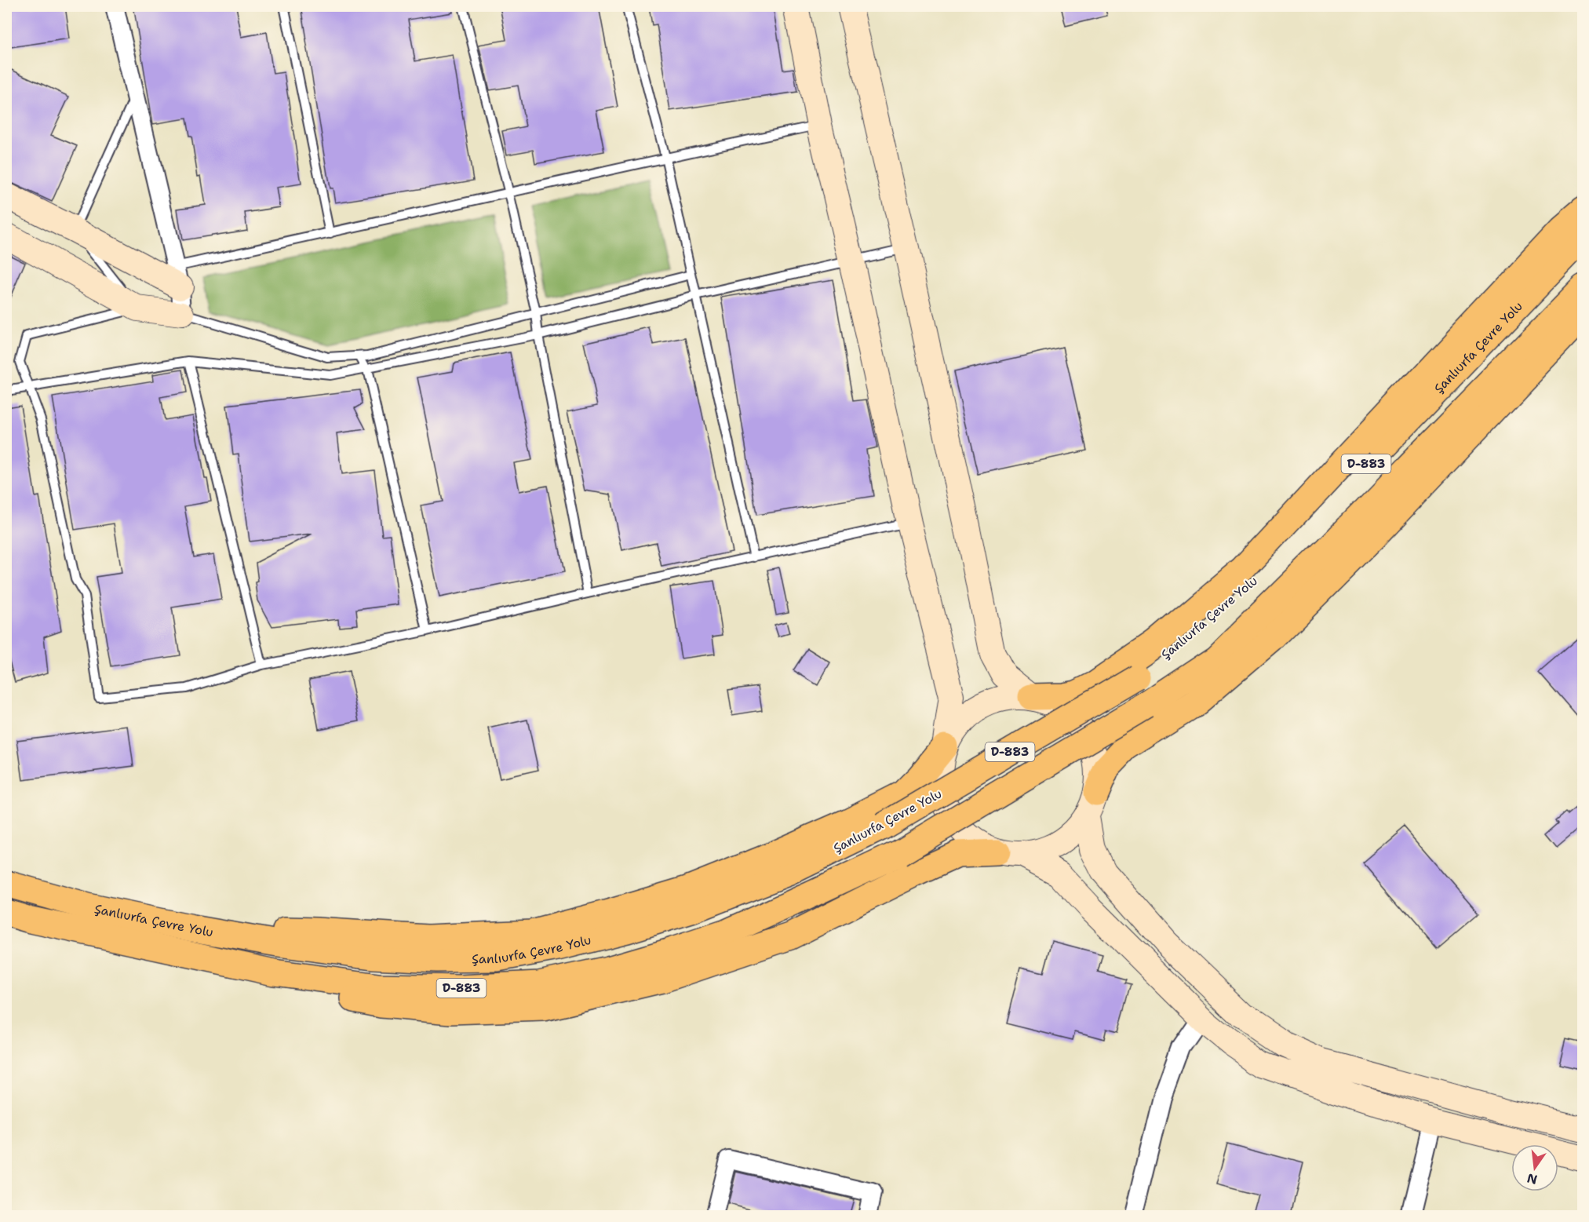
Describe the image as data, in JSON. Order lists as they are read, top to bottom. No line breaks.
{"streets":{"highway":["Şanlıurfa Çevre Yolu","D-883"]},"north":"bottom"}
